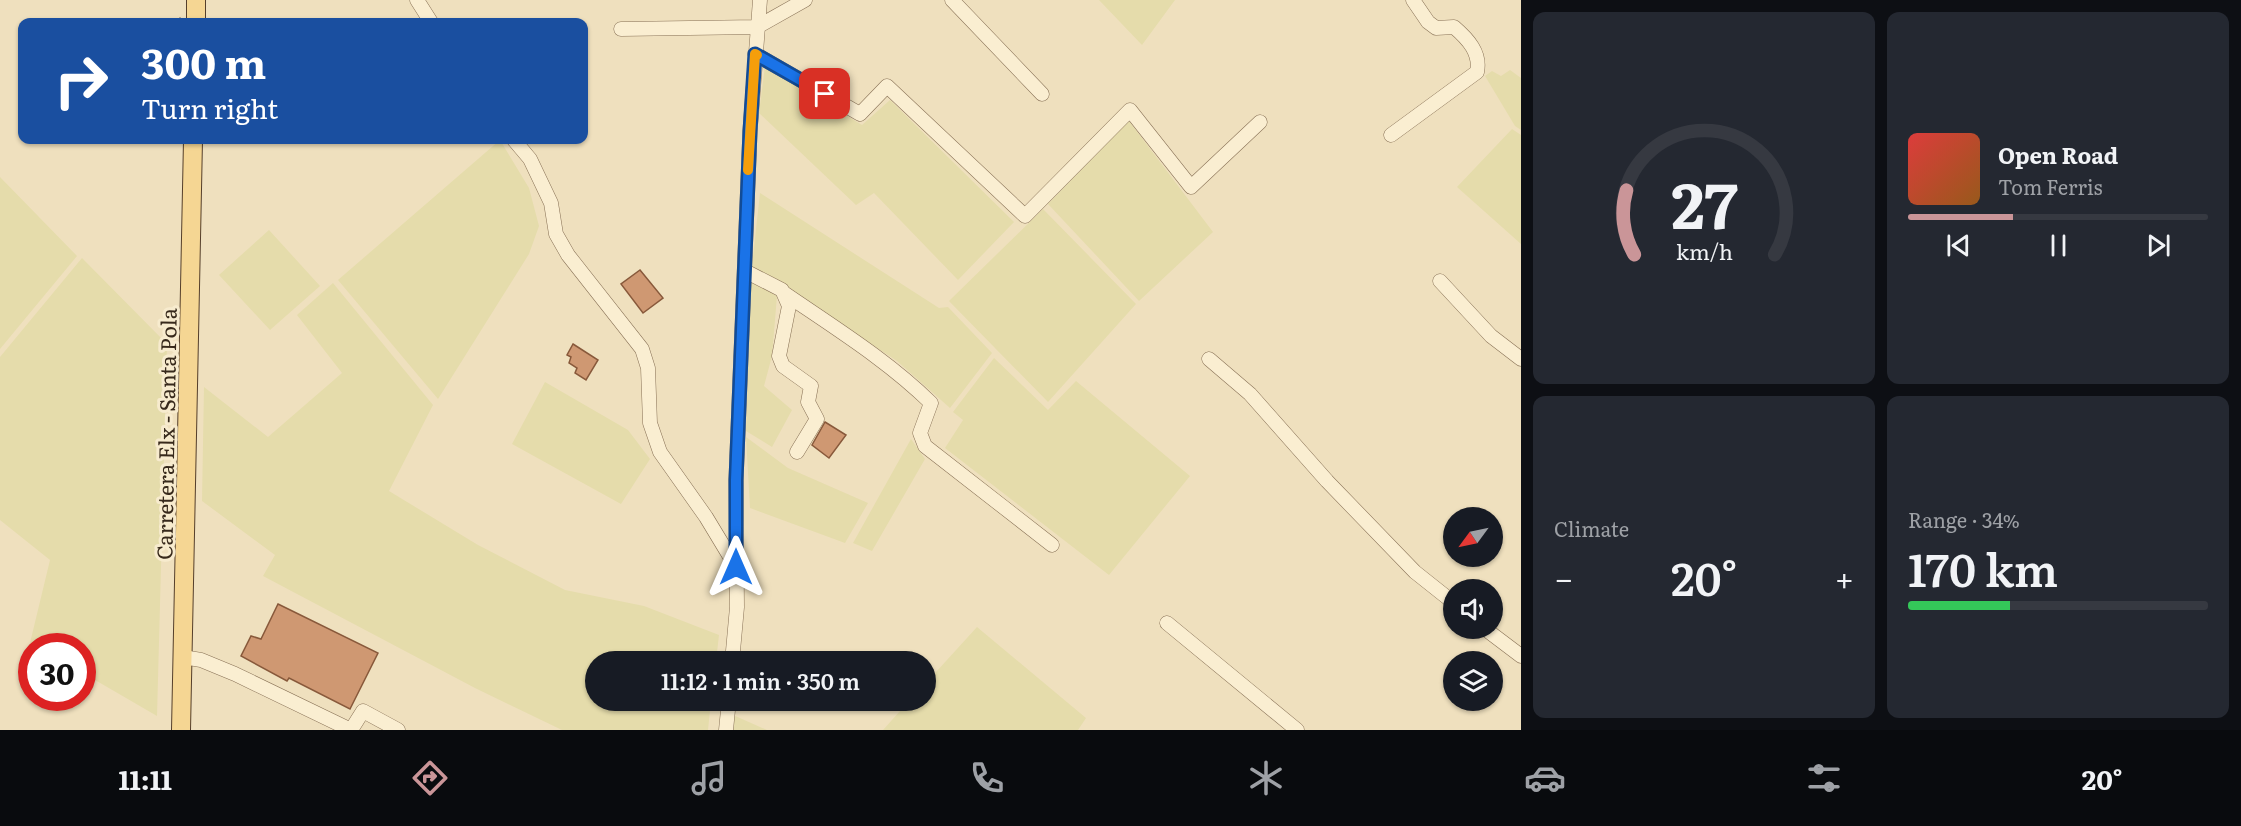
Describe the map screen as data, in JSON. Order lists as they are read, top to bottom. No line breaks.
{"streets":{"main road":["Carretera Elx - Santa Pola"]},"north":"bottom left","page":{"turn":["300 m","Turn right"],"song":["Open Road","Tom Ferris"],"tile":["Climate",["Range · 34%","170 km"]],"heat":["−","20°","+"],"limit":"30","trip":"11:12 · 1 min · 350 m","tabs":["11:11","20°"],"gauge":["27","km/h"]}}
